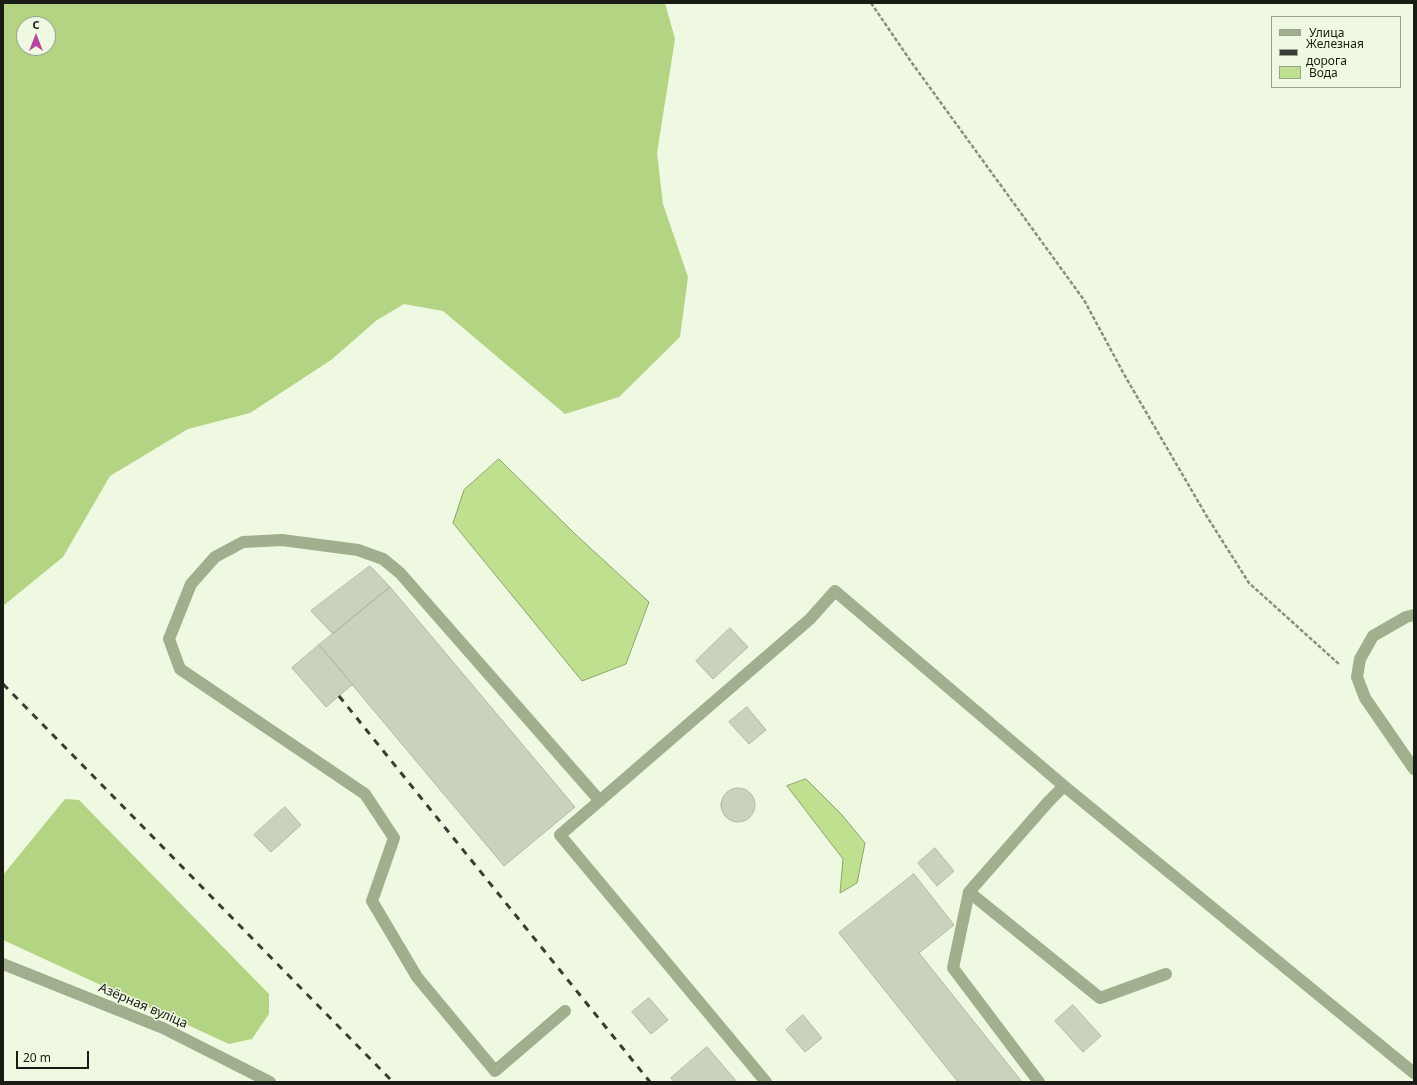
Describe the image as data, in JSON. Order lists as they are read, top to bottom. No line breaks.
{"streets":{"street":["Азёрная вуліца"]},"legend":["Улица","Железная дорога","Вода"],"scale_bar":"20 m","north":"top"}
